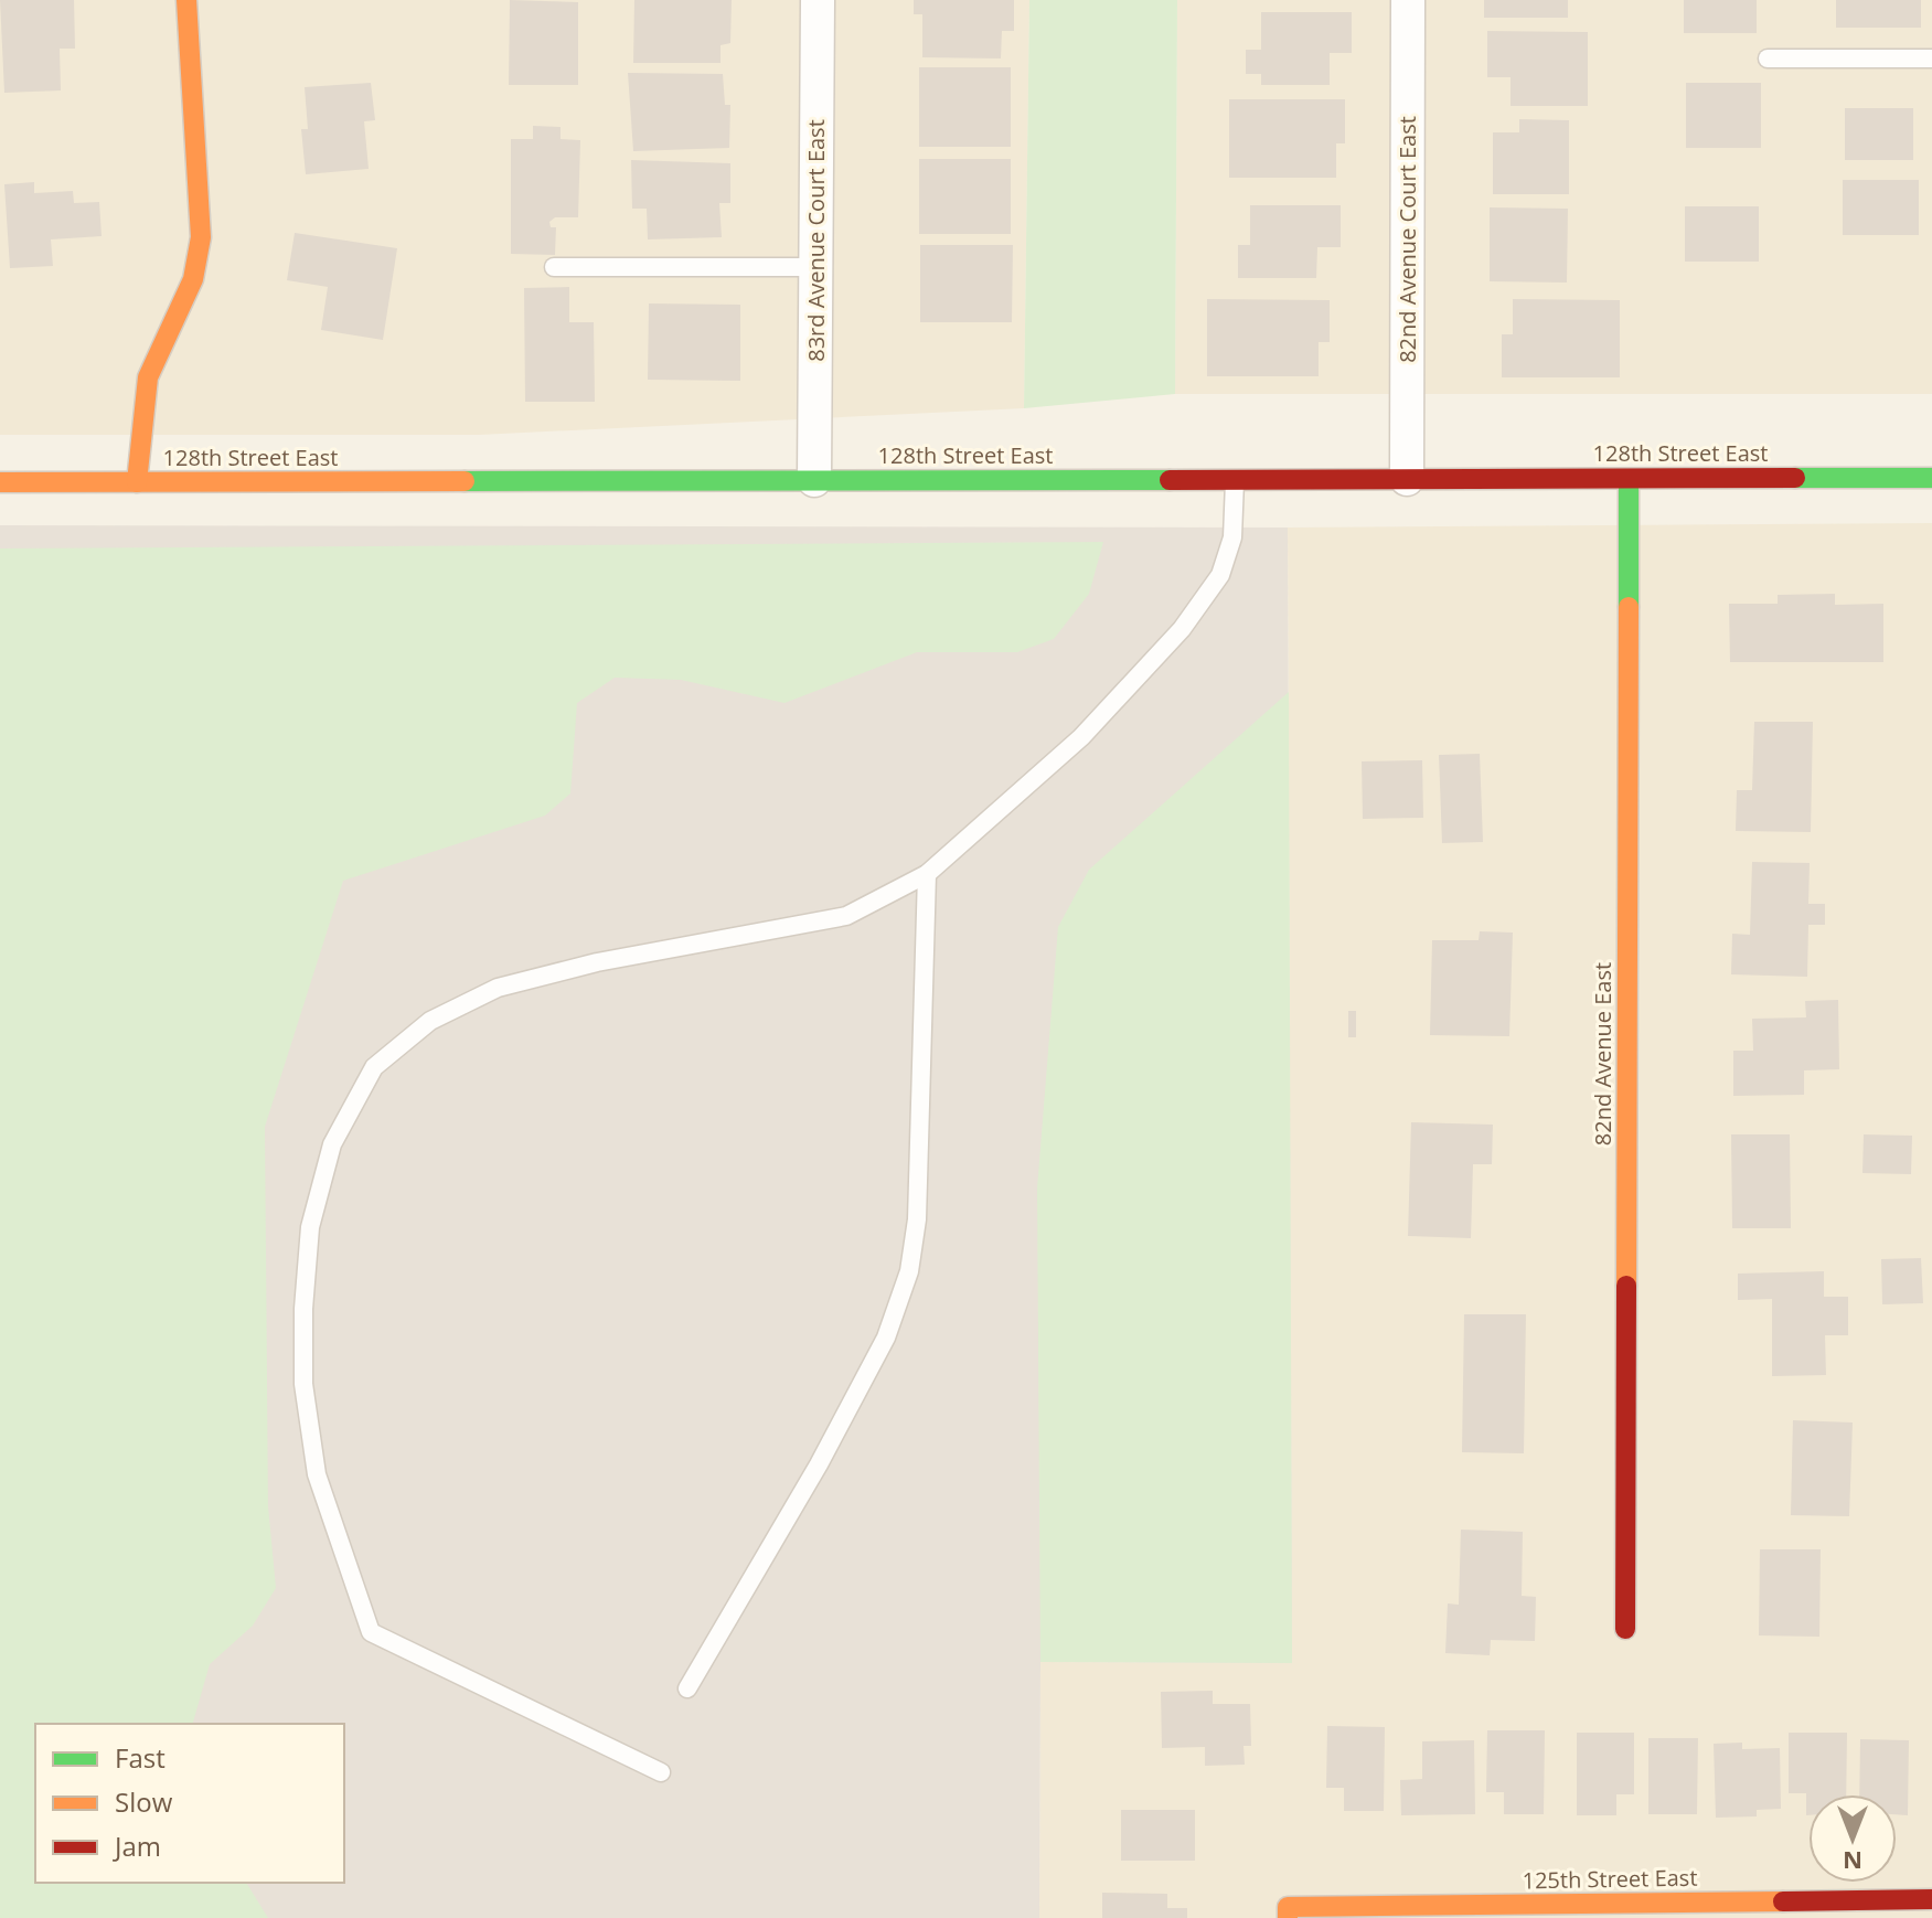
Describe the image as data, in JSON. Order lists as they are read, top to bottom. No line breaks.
{"streets":{"street":["82nd Avenue Court East","83rd Avenue Court East","128th Street East","82nd Avenue East","125th Street East"]},"crossings":[["82nd Avenue Court East","128th Street East"],["83rd Avenue Court East","128th Street East"],["128th Street East","82nd Avenue East"]],"legend":["Fast","Slow","Jam"],"north":"bottom"}
